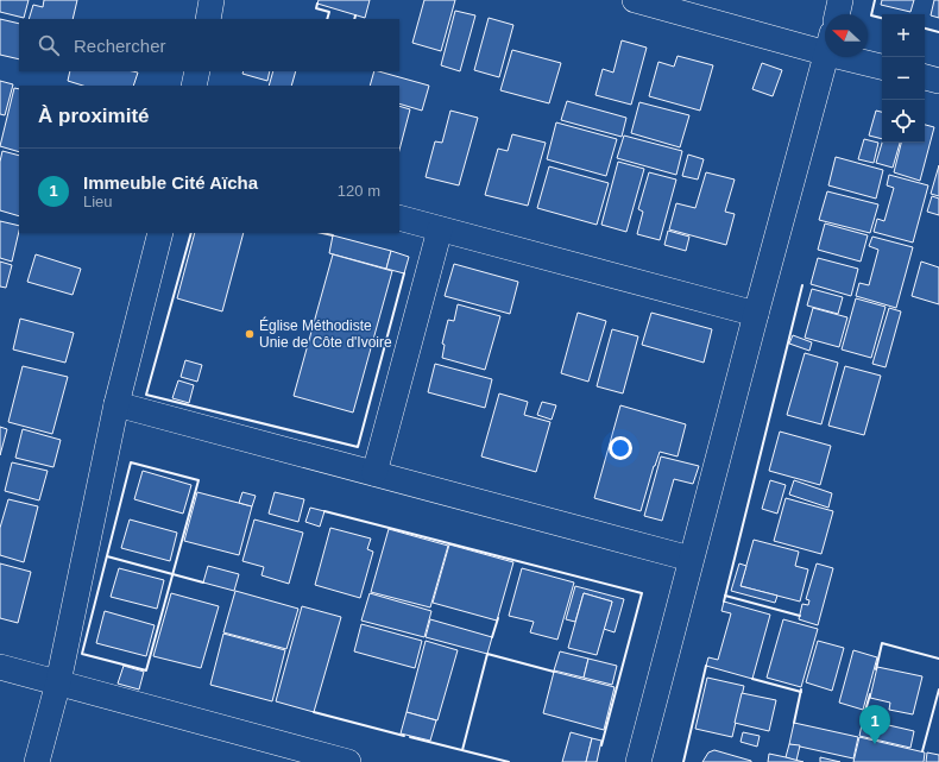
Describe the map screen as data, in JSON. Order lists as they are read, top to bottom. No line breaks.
{"places":["Église Méthodiste Unie de Côte d'Ivoire"],"north":"left","page":{"map_buttons":["+","−"],"search":"Rechercher","heading":"À proximité","list":[{"mark":"1","name":"Immeuble Cité Aïcha","note":"Lieu","value":"120 m"}],"pins":"1"}}
